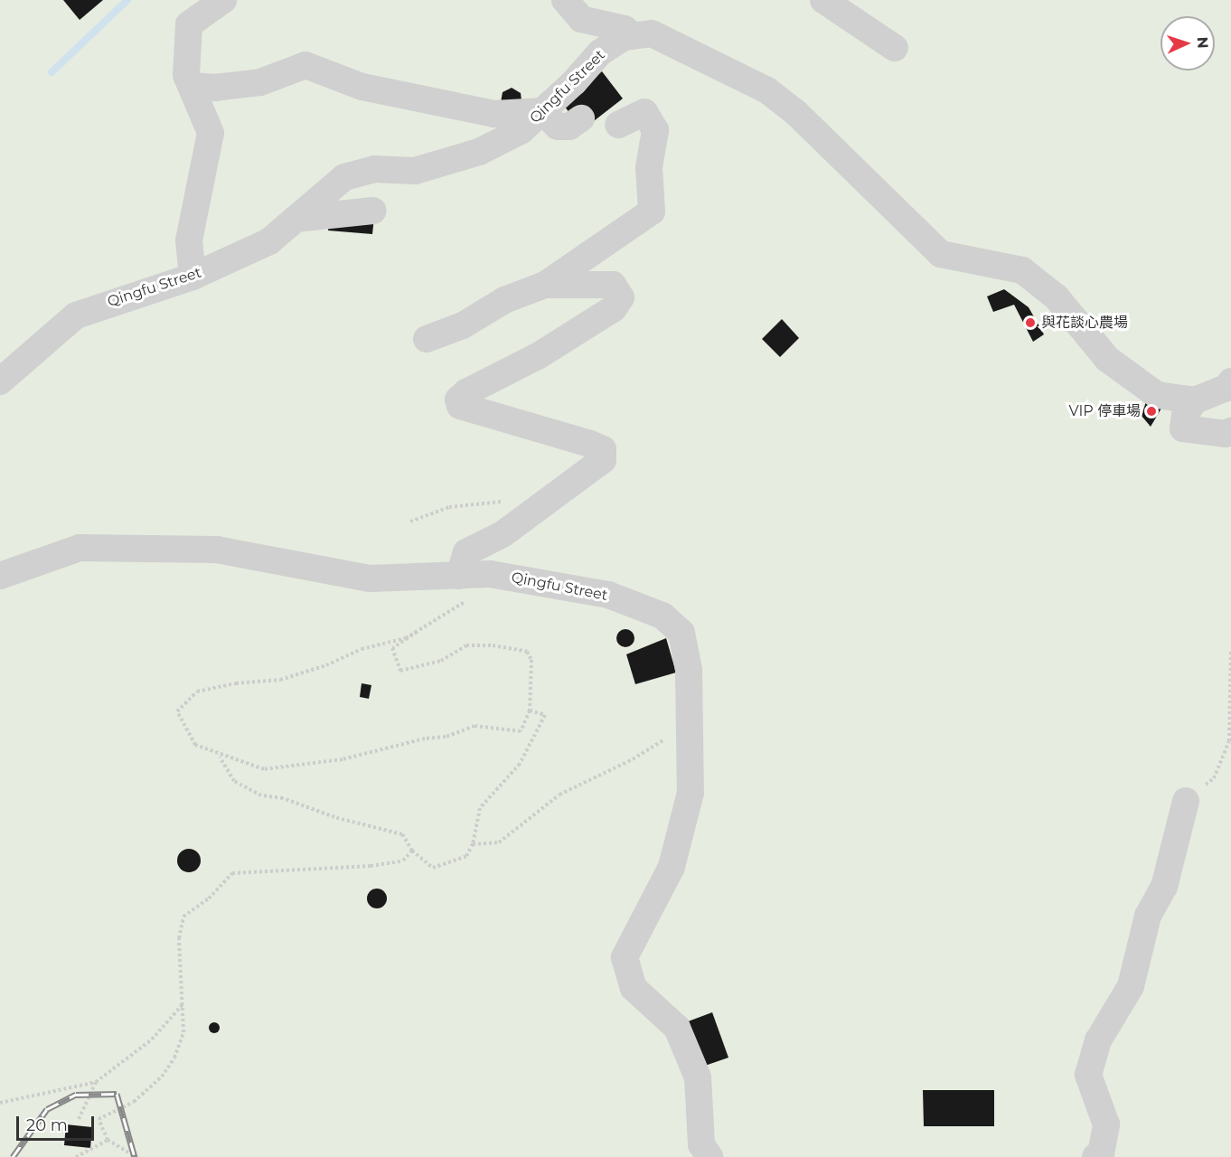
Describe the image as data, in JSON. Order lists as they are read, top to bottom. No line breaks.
{"streets":{"street":["Qingfu Street"]},"places":["與花談心農場","VIP 停車場"],"scale_bar":"20 m","north":"right"}
